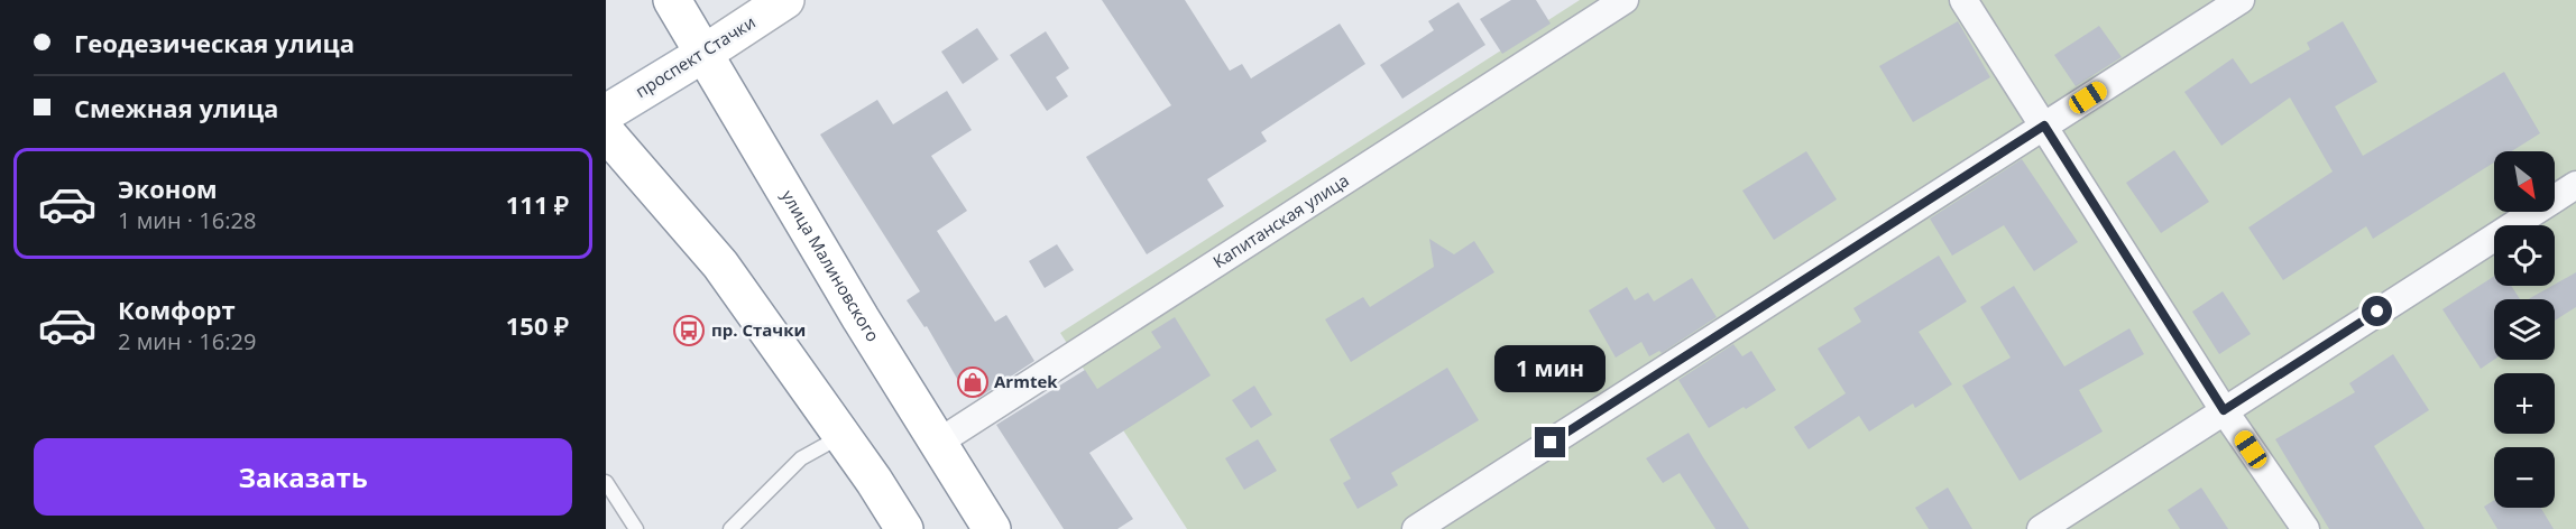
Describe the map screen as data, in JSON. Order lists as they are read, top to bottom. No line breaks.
{"streets":{"main road":["проспект Стачки","улица Малиновского"],"street":["Капитанская улица"]},"crossings":[["проспект Стачки","улица Малиновского"],["Капитанская улица","улица Малиновского"]],"places":{"bus stop":["пр. Стачки"],"shop":["Armtek"]},"north":"bottom right","page":{"banner":["Геодезическая улица","Смежная улица"],"list":[{"name":"Эконом","note":"1 мин · 16:28","value":"111 ₽"},{"name":"Комфорт","note":"2 мин · 16:29","value":"150 ₽"}],"map_buttons":["+","−"],"bubble":"1 мин","buttons":"Заказать"}}
